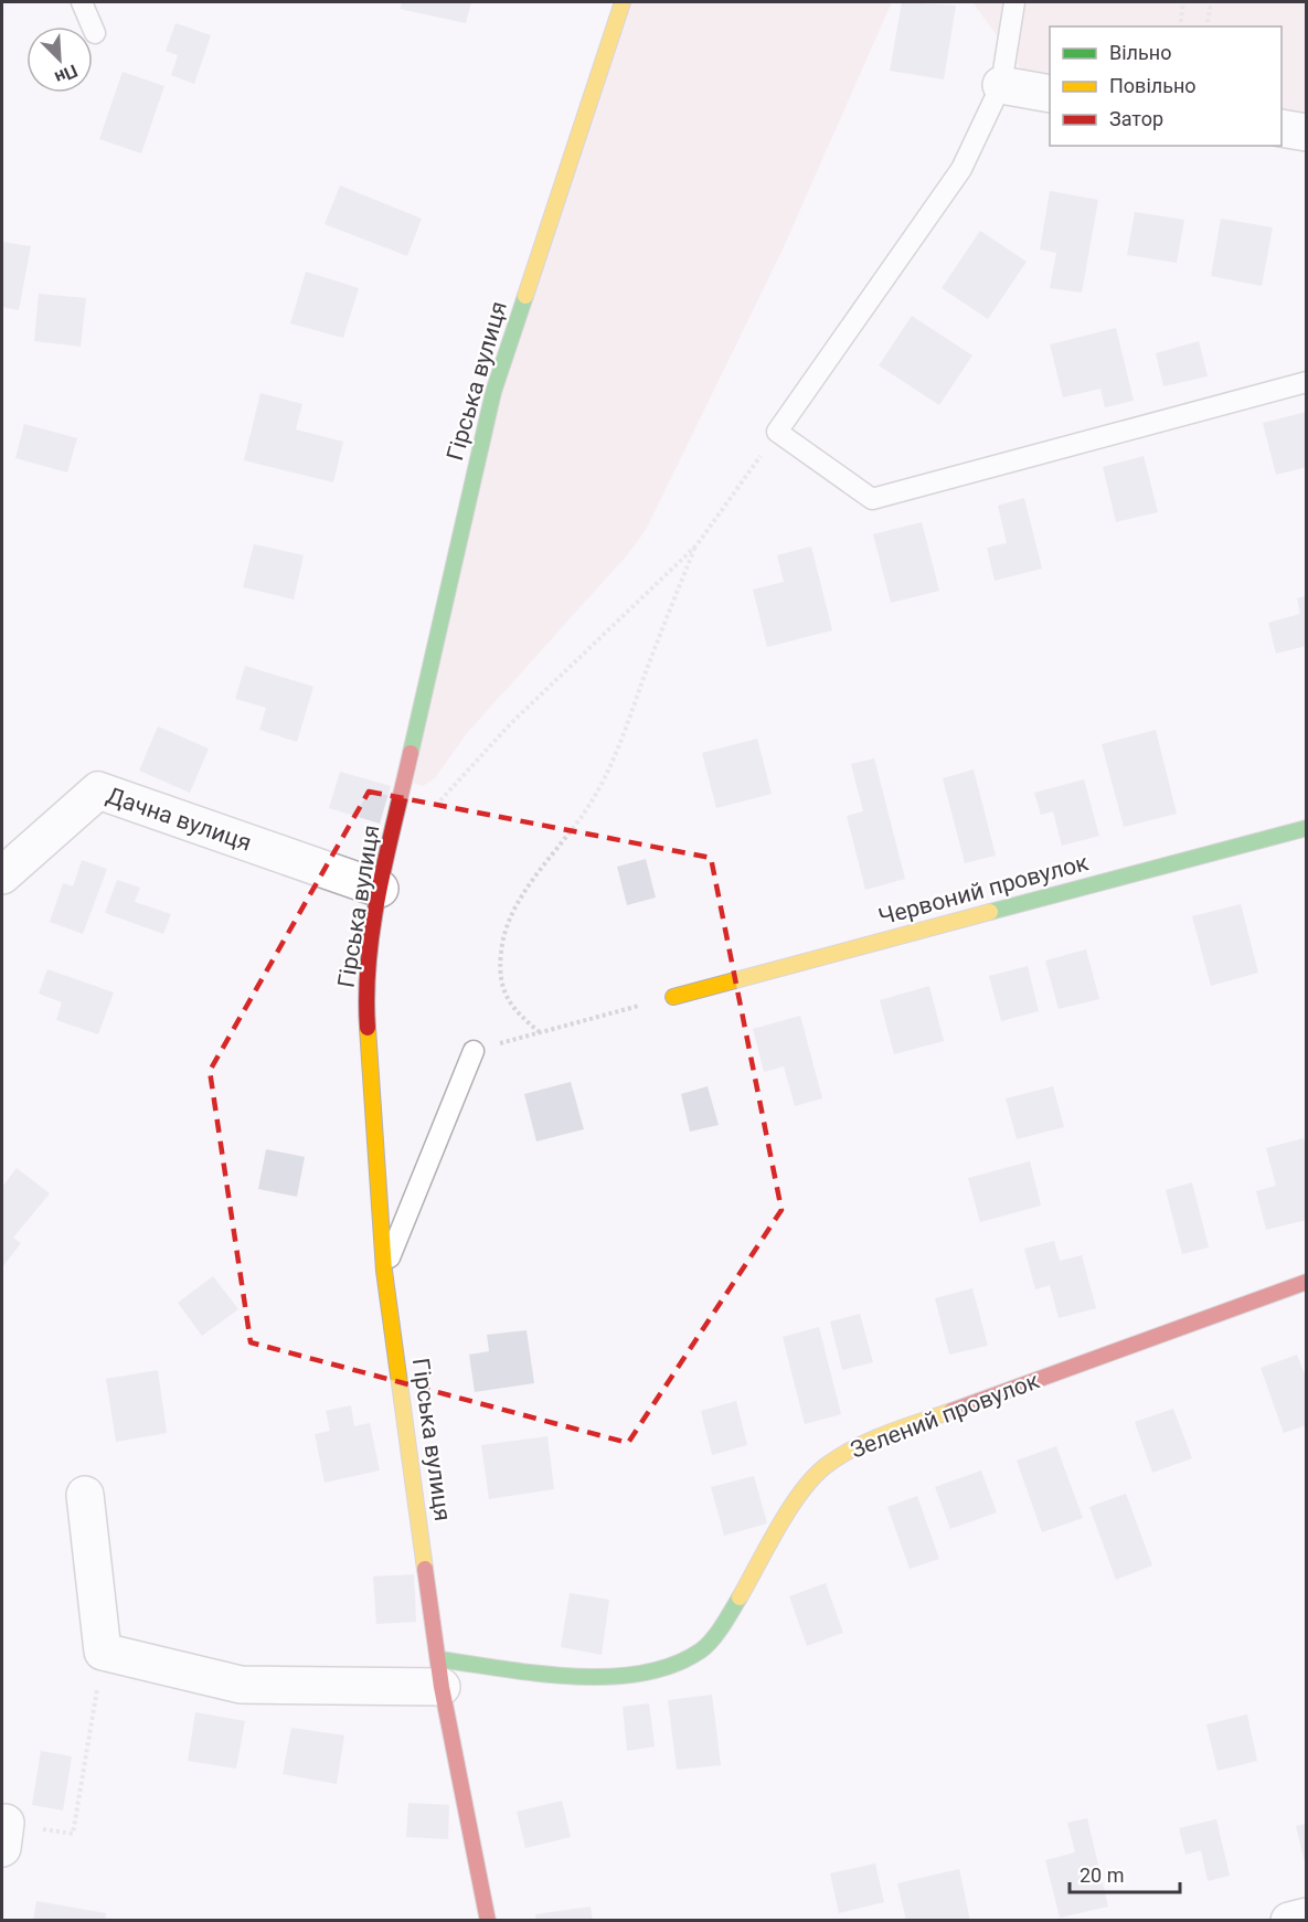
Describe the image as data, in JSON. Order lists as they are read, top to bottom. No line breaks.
{"streets":{"street":["Гірська вулиця","Дачна вулиця","Червоний провулок","Зелений провулок"]},"crossings":[["Гірська вулиця","Дачна вулиця"],["Гірська вулиця","Зелений провулок"]],"legend":["Вільно","Повільно","Затор"],"scale_bar":"20 m","north":"bottom right"}
